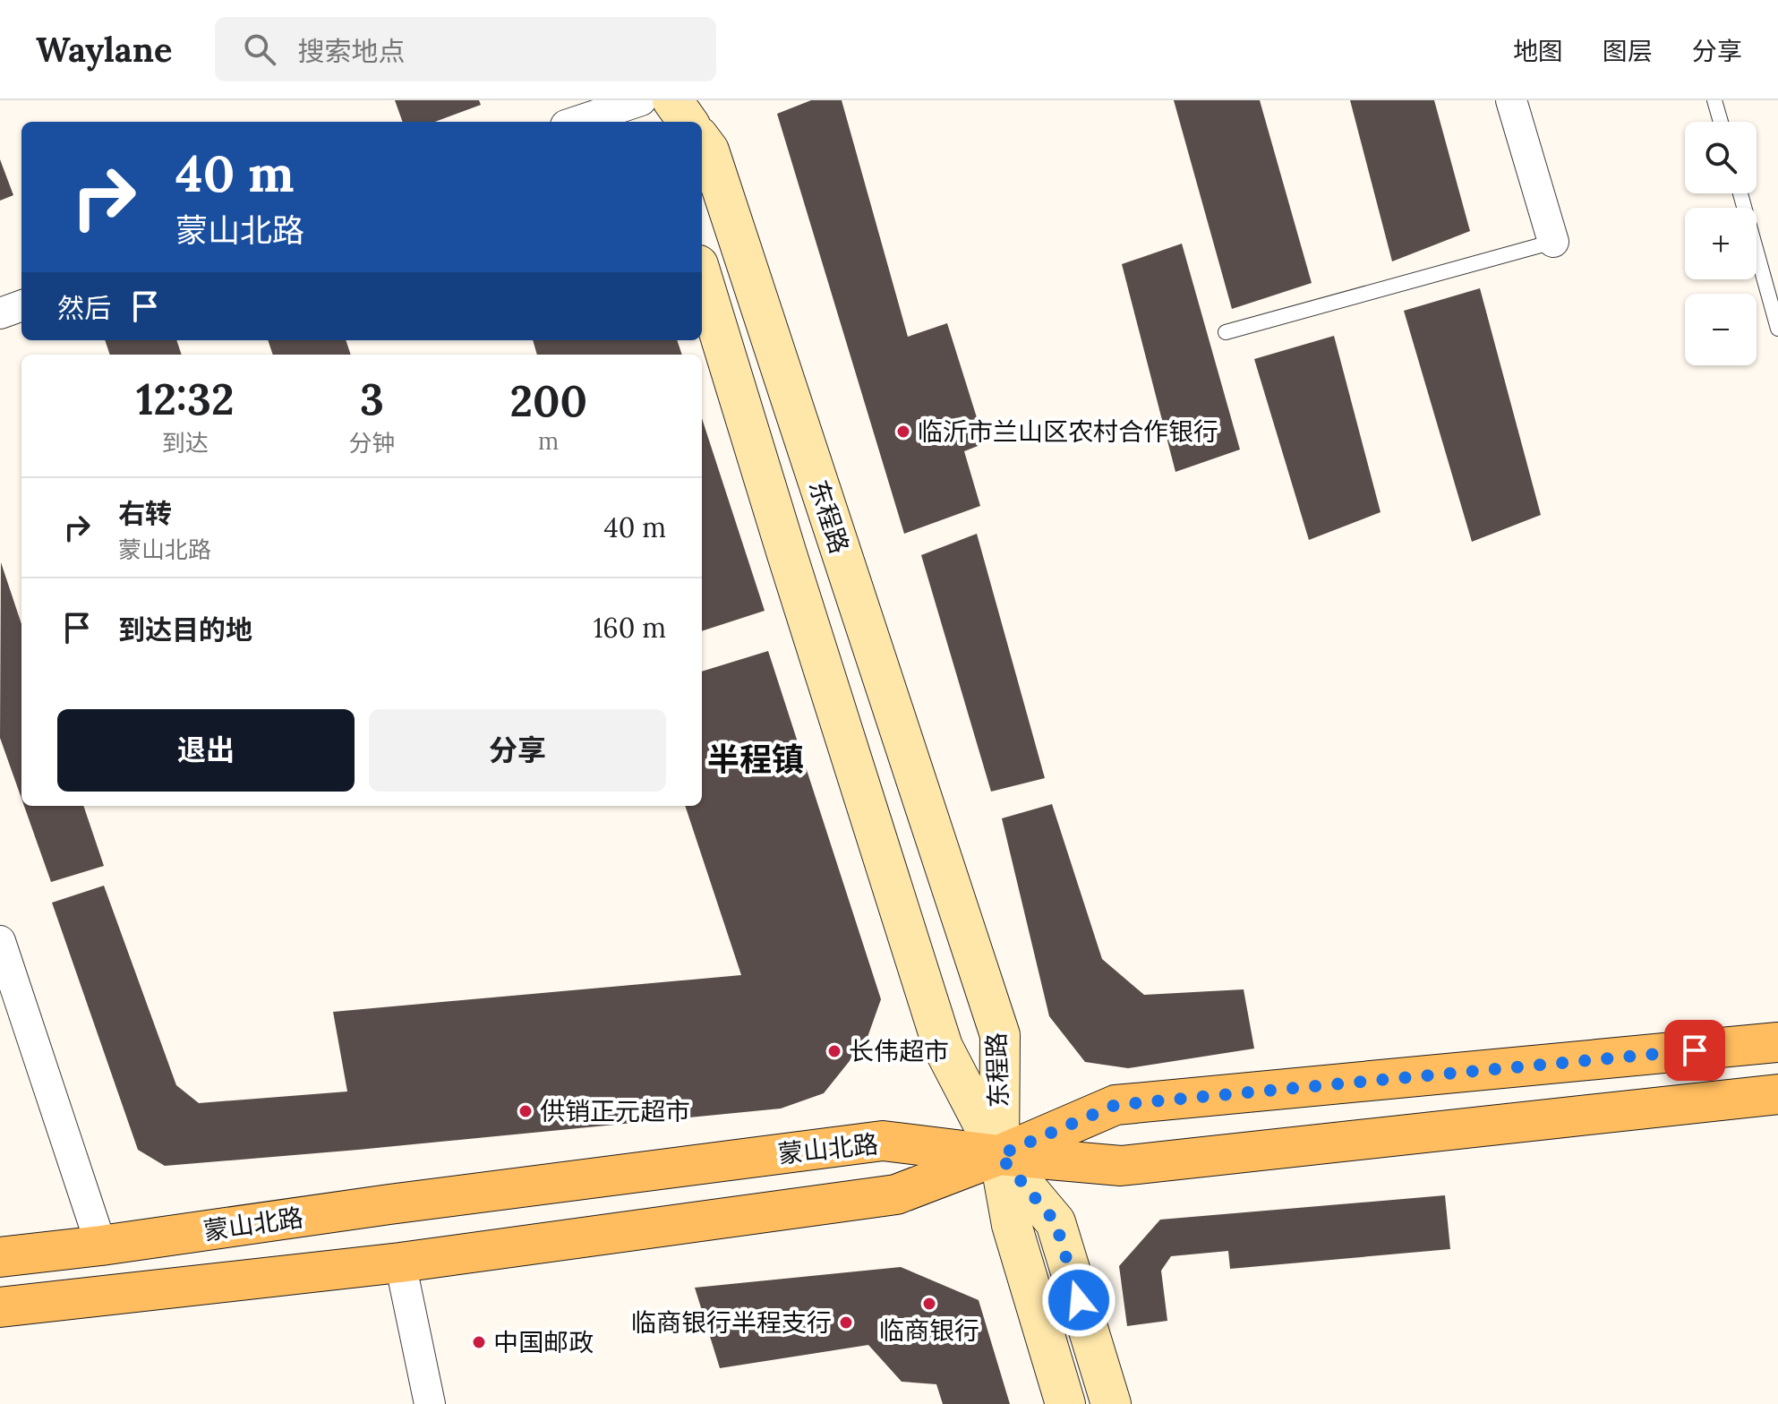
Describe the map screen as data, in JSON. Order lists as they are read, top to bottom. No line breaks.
{"streets":{"main road":["东程路","蒙山北路"]},"crossings":[["东程路","蒙山北路"]],"districts":["半程镇"],"places":["临沂市兰山区农村合作银行","长伟超市","供销正元超市","临商银行","临商银行半程支行","中国邮政"],"page":{"header":"Waylane","search":"搜索地点","nav":["地图","图层","分享"],"map_buttons":["+","−"],"turn":["40 m","蒙山北路"],"then":"然后","eta":["12:32","到达","3","分钟","200","m"],"list":[{"name":"右转","note":"蒙山北路","value":"40 m"},{"name":"到达目的地","value":"160 m"}],"buttons":["退出","分享"]}}
